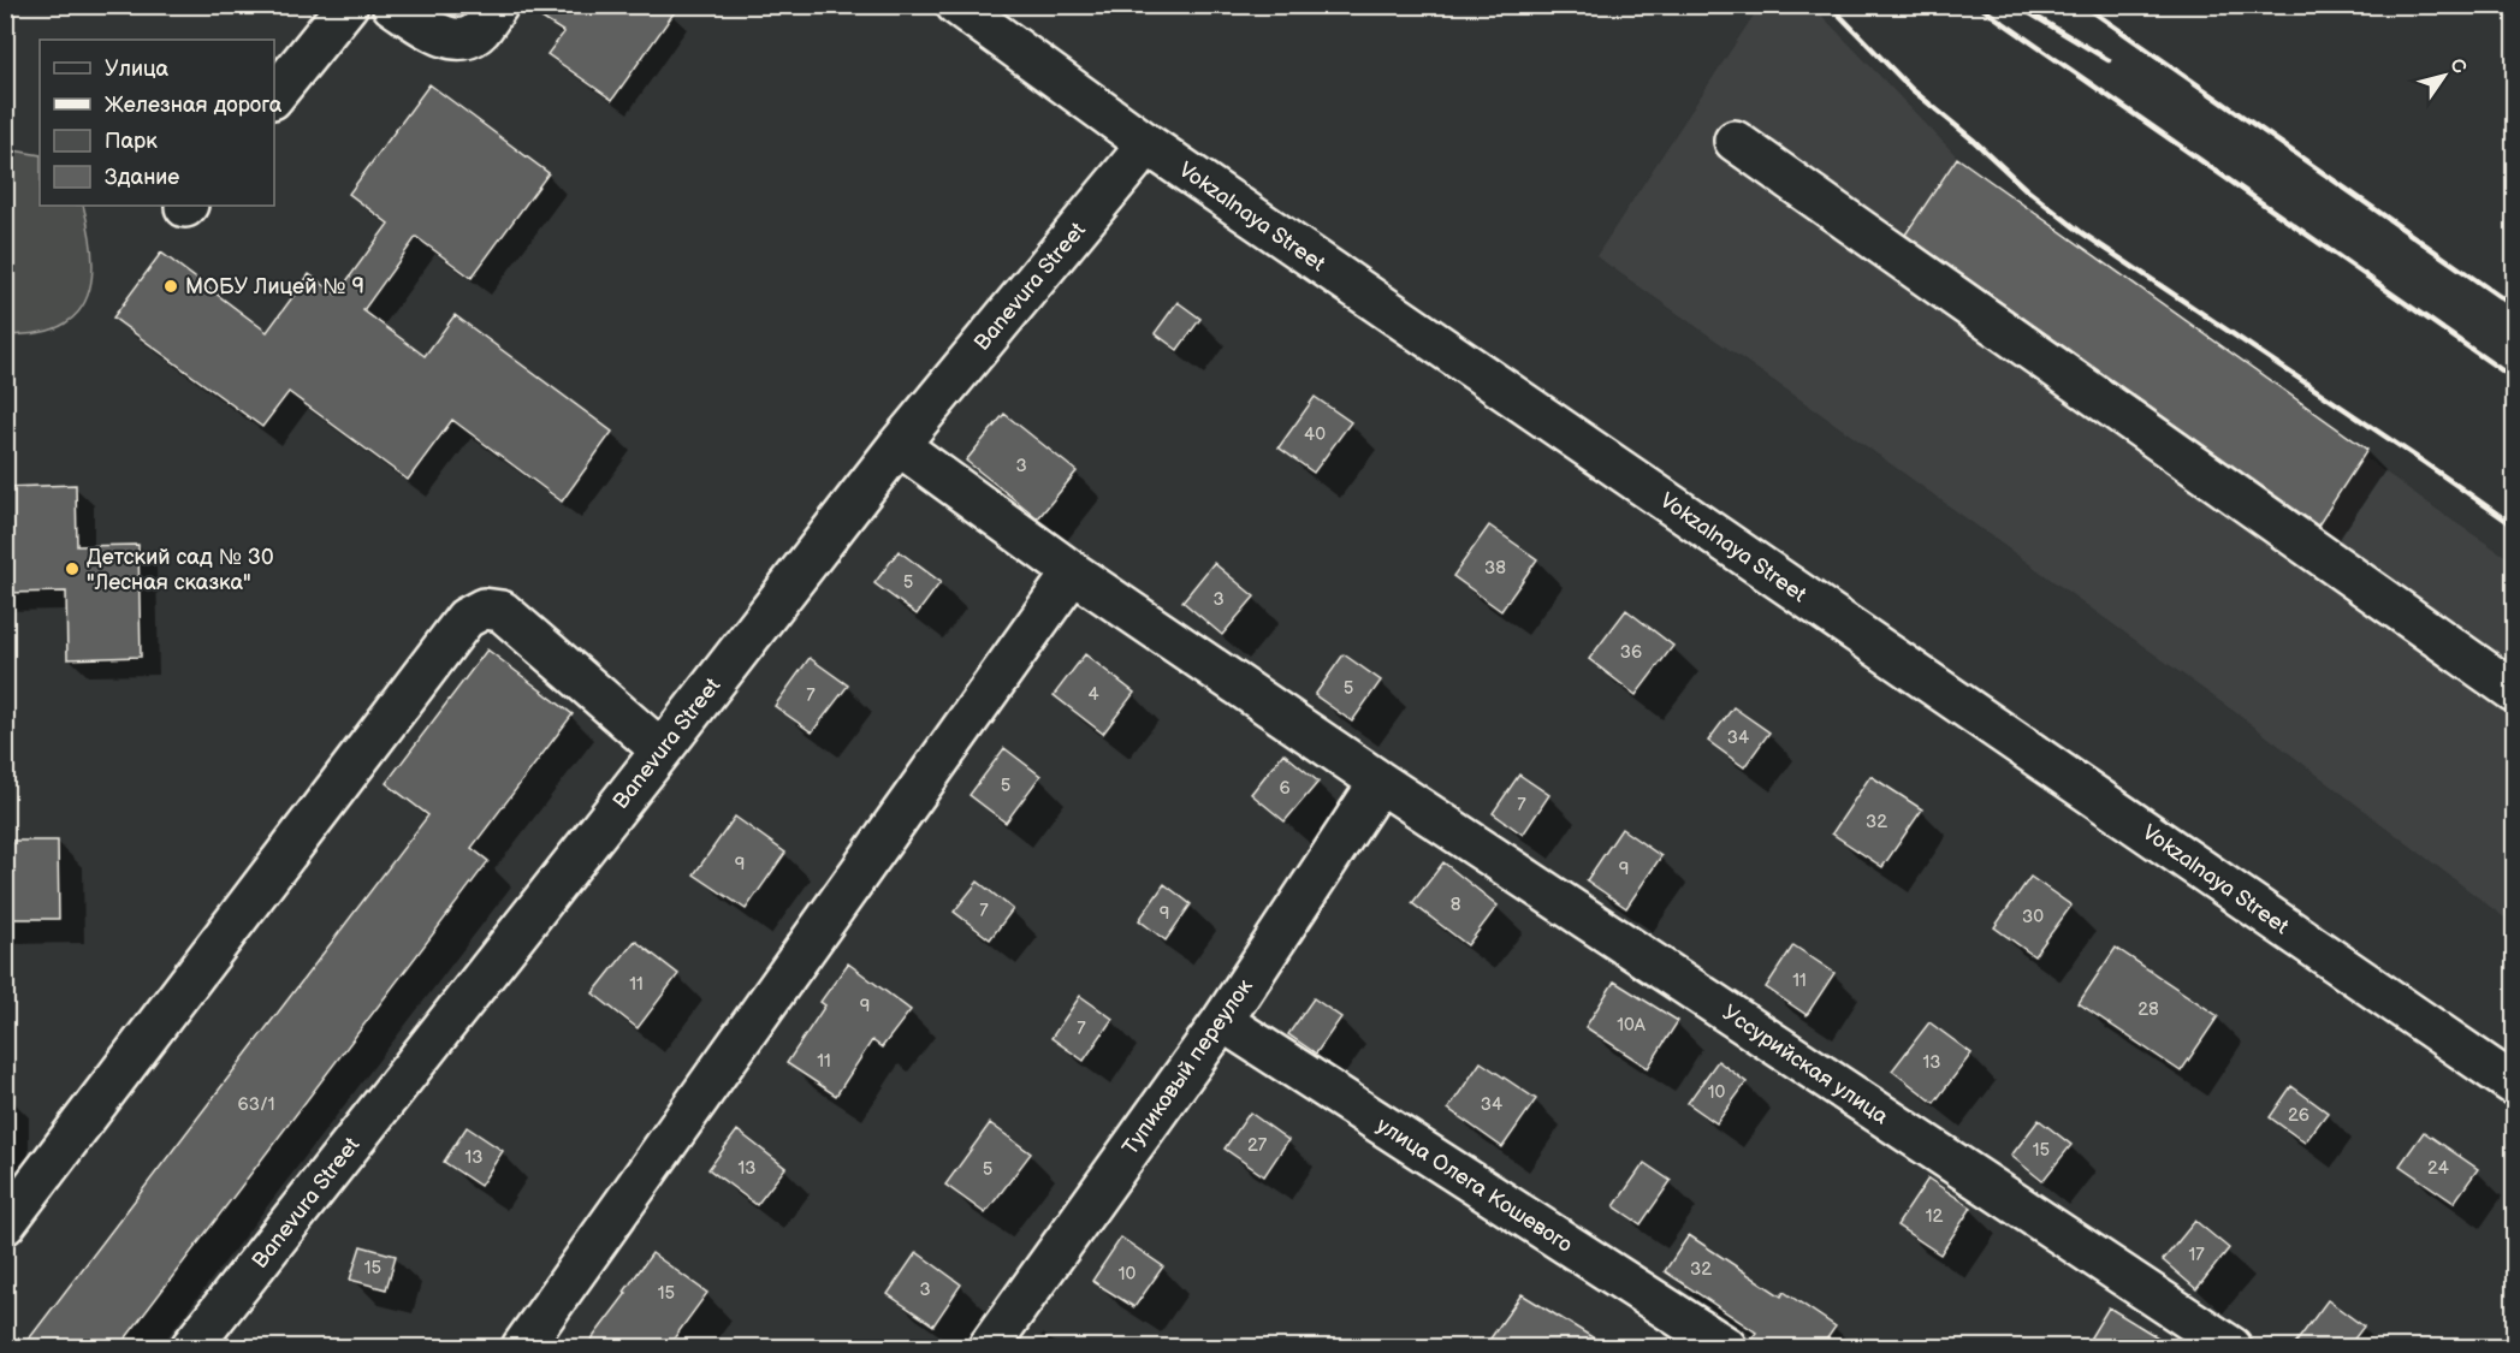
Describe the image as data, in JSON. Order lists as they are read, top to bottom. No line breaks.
{"streets":{"street":["Vokzalnaya Street","Banevura Street","Уссурийская улица","Тупиковый переулок","улица Олега Кошевого"]},"crossings":[["Vokzalnaya Street","Banevura Street"],["Banevura Street","Уссурийская улица"],["Уссурийская улица","Тупиковый переулок"],["Тупиковый переулок","улица Олега Кошевого"]],"places":["МОБУ Лицей № 9","Детский сад № 30 \"Лесная сказка\""],"house_numbers":["40","3","38","5","3","36","5","4","7","34","5","6","7","32","9","9","8","7","9","30","11","11","9","28","10А","7","11","13","10","63/1","34","26","27","15","13","13","24","5","12","17","15","32","10","3","15"],"legend":["Улица","Железная дорога","Парк","Здание"],"north":"top right"}
